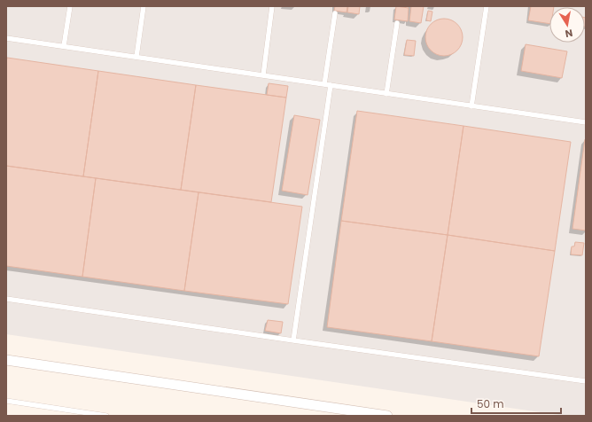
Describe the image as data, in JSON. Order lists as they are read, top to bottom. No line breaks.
{"scale_bar":"50 m","north":"bottom"}
